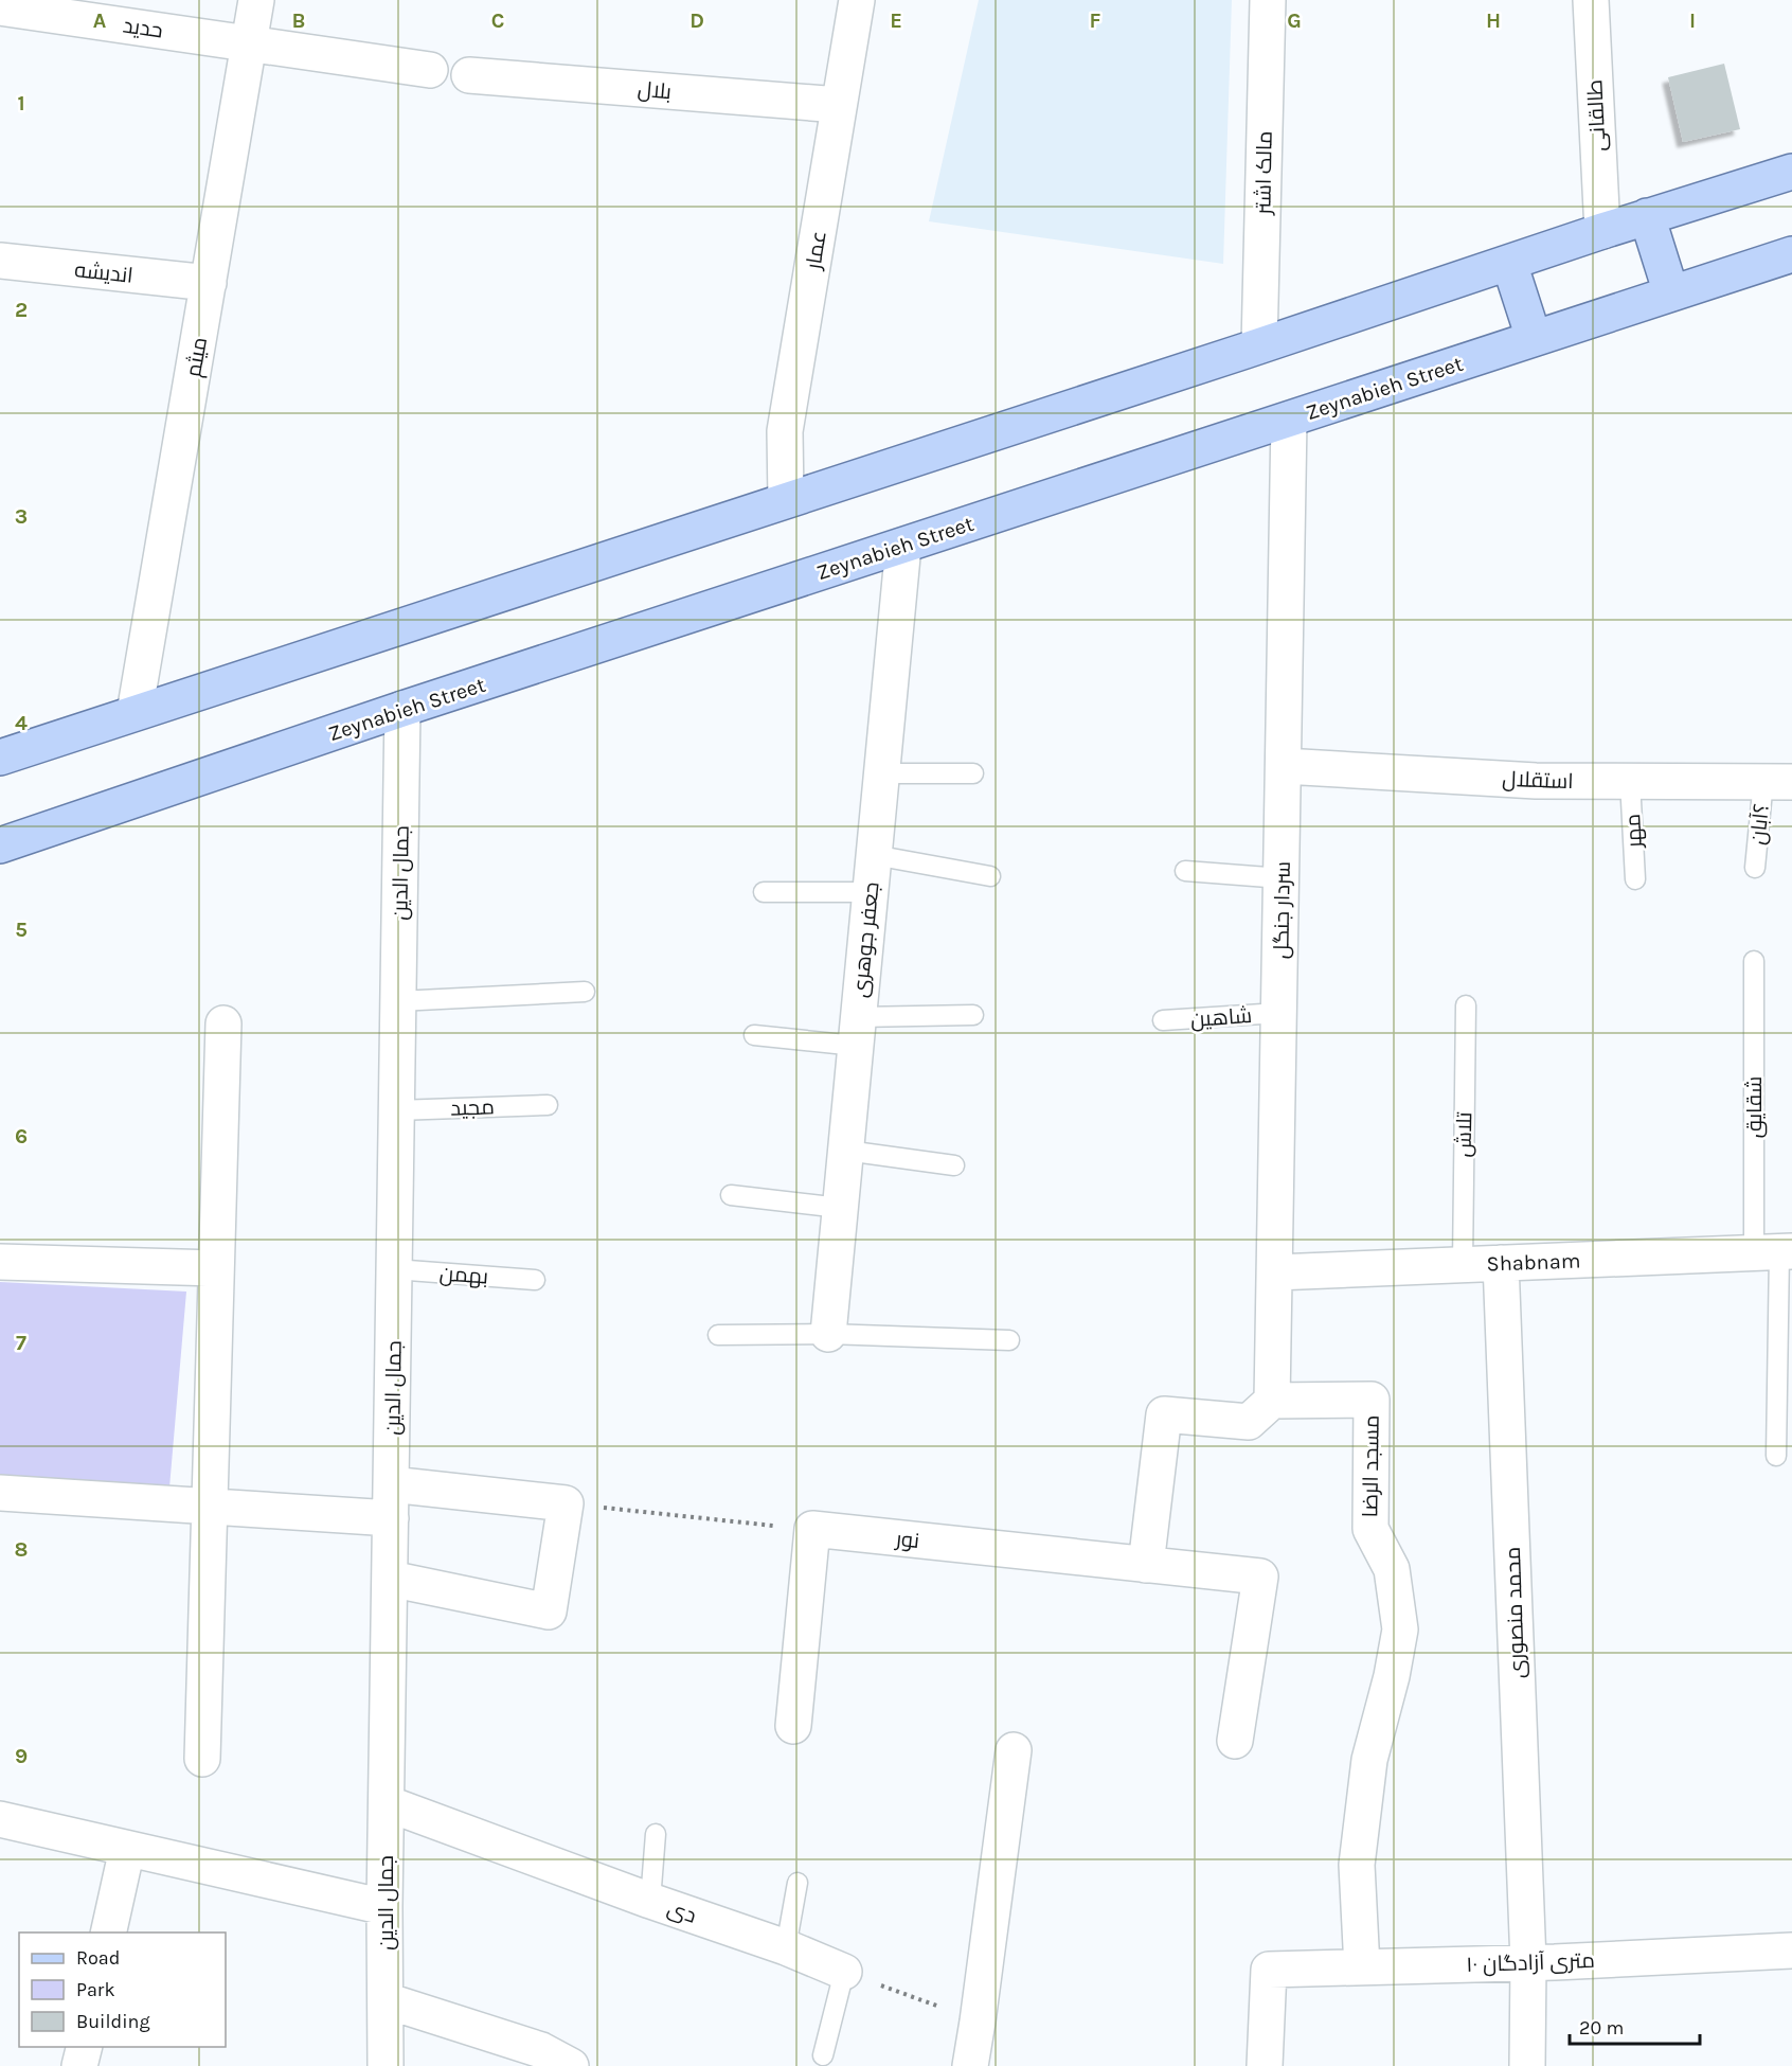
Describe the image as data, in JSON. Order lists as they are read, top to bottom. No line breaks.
{"streets":{"main road":["Zeynabieh Street"],"street":["حدید","بلال","طالقانی","مالک اشتر","عمار","اندیشه","میثم","استقلال","جمال الدین","سردار جنگل","جعفر جوهری","Shabnam","مسجد الرضا","نور","محمد منصوری","دی","۱۰ متری آزادگان"],"lane":["؟آبان","مهر","شاهین","مجید","شقایق","تلاش","بهمن"]},"crossings":[["حدید","میثم"],["بلال","عمار"],["اندیشه","میثم"],["Zeynabieh Street","جمال الدین"],["Zeynabieh Street","سردار جنگل"],["Zeynabieh Street","جعفر جوهری"],["استقلال","؟آبان"],["استقلال","مهر"],["استقلال","سردار جنگل"],["جمال الدین","مجید"],["جمال الدین","بهمن"],["جمال الدین","دی"],["سردار جنگل","شاهین"],["سردار جنگل","Shabnam"],["سردار جنگل","مسجد الرضا"],["شقایق","Shabnam"],["تلاش","Shabnam"],["Shabnam","محمد منصوری"],["مسجد الرضا","۱۰ متری آزادگان"],["محمد منصوری","۱۰ متری آزادگان"]],"legend":["Road","Park","Building"],"scale_bar":"20 m","grid":{"columns":["A","B","C","D","E","F","G","H","I"],"rows":["1","2","3","4","5","6","7","8","9"]}}
